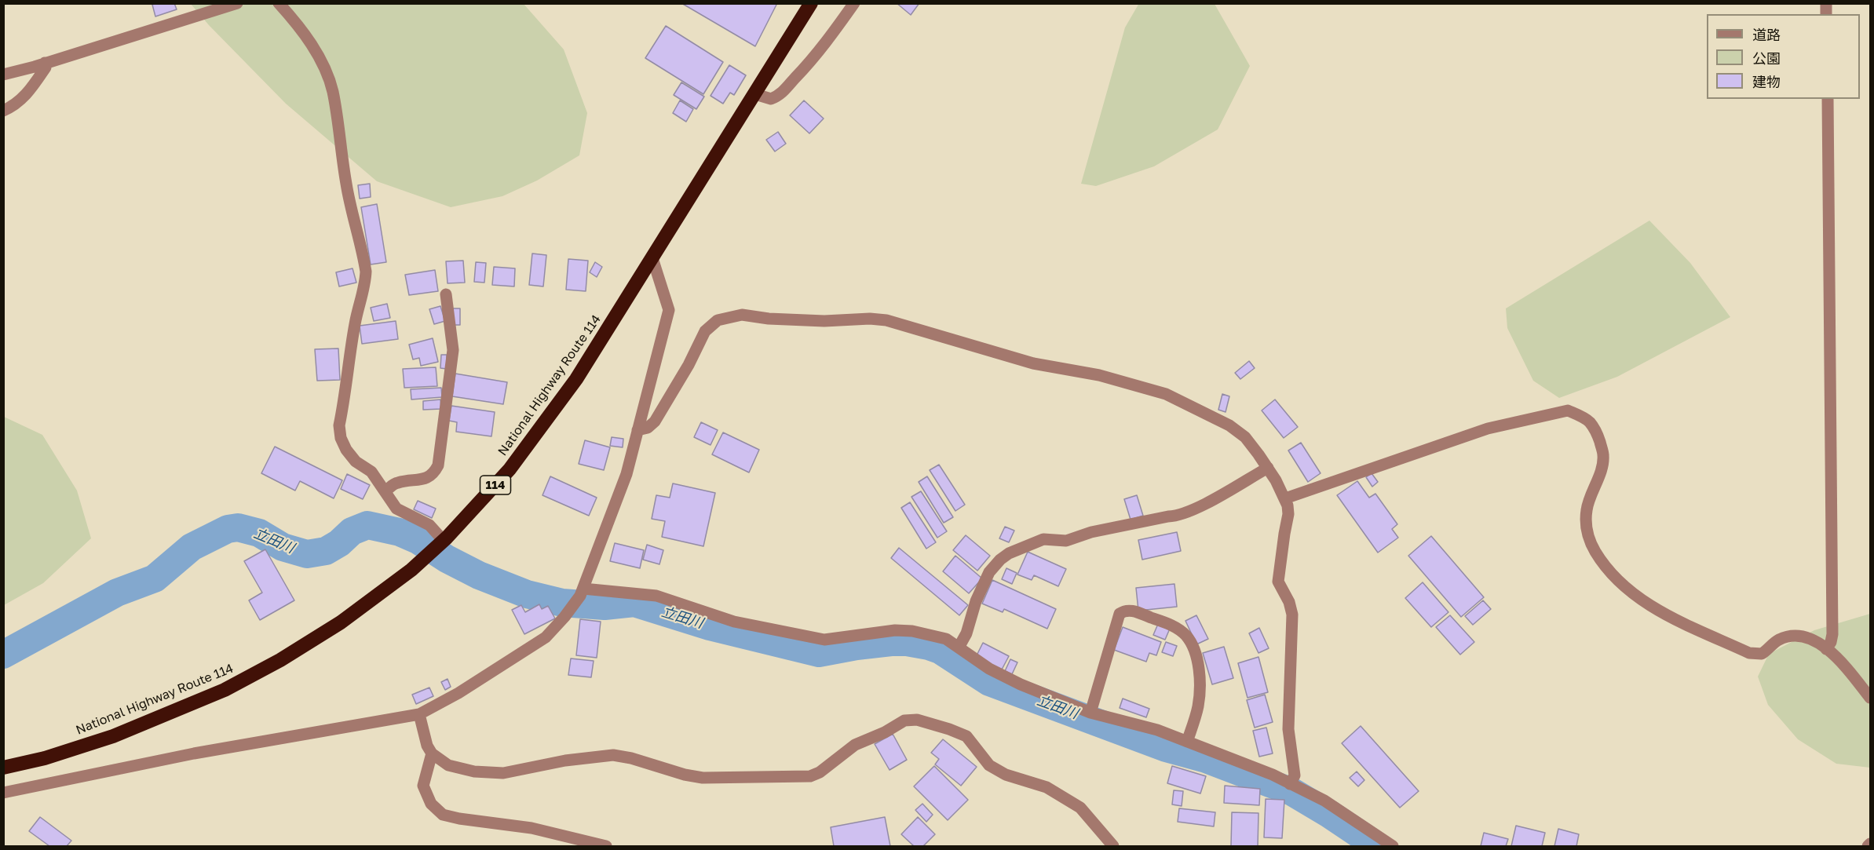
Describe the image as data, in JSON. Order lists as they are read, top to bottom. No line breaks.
{"streets":{"highway":["National Highway Route 114","114"]},"water":["立田川"],"legend":["道路","公園","建物"]}
